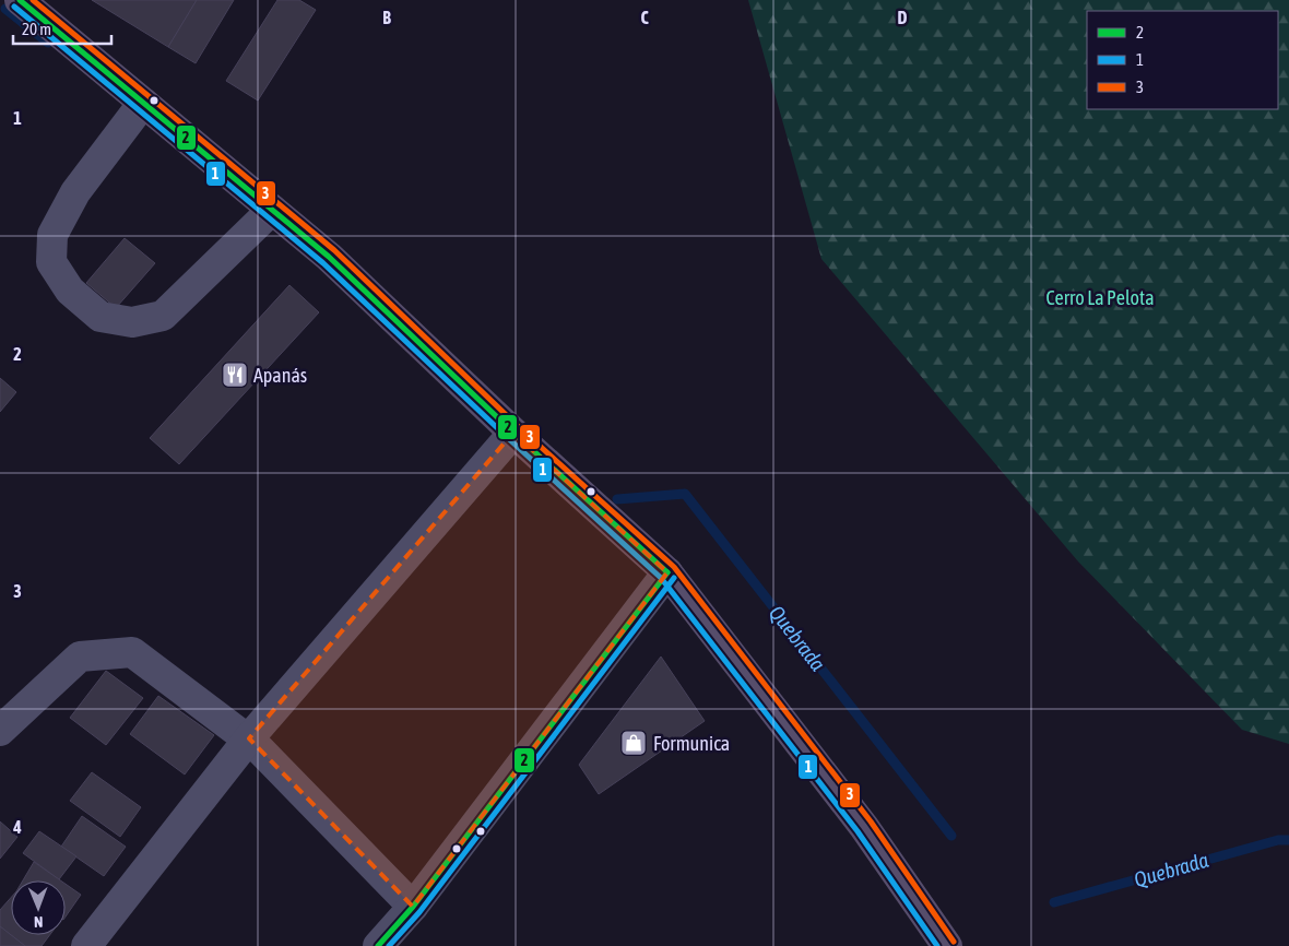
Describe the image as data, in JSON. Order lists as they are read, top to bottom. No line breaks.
{"water":["Quebrada"],"parks":["Cerro La Pelota"],"places":{"restaurant":["Apanás"],"shop":["Formunica"]},"lines":["transit line 2","transit line 3","transit line 1"],"legend":["2","1","3"],"scale_bar":"20 m","north":"bottom","grid":{"columns":["B","C","D"],"rows":["1","2","3","4"]}}
